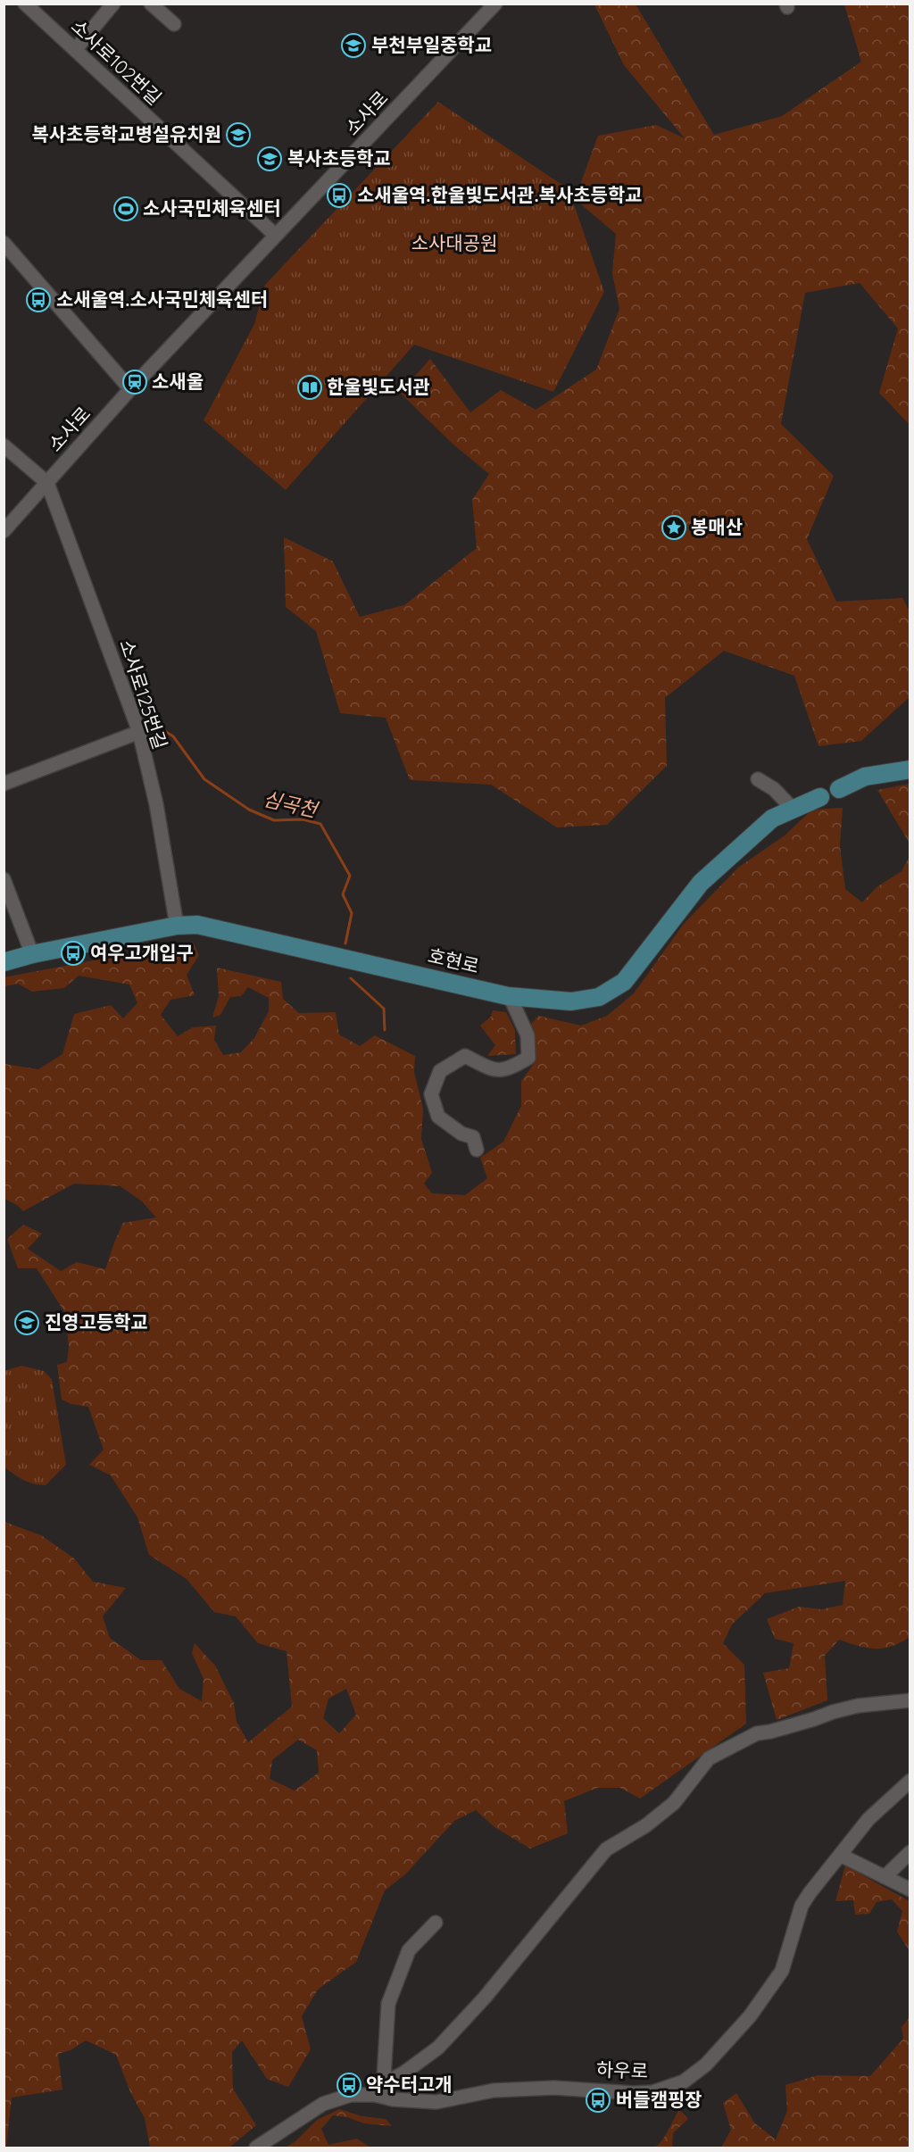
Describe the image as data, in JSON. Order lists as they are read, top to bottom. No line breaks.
{"streets":{"main road":["호현로"],"street":["소사로102번길","소사로","소사로125번길","하우로"]},"crossings":[["소사로102번길","소사로"],["소사로","소사로125번길"],["소사로125번길","호현로"]],"water":["심곡천"],"parks":["소사대공원"],"places":{"school or university":["부천부일중학교","복사초등학교병설유치원","복사초등학교","진영고등학교"],"bus stop":["소새울역.한울빛도서관.복사초등학교","소새울역.소사국민체육센터","여우고개입구","약수터고개","버들캠핑장"],"sports":["소사국민체육센터"],"station":["소새울"],"library":["한울빛도서관"],"place":["봉매산"]}}
